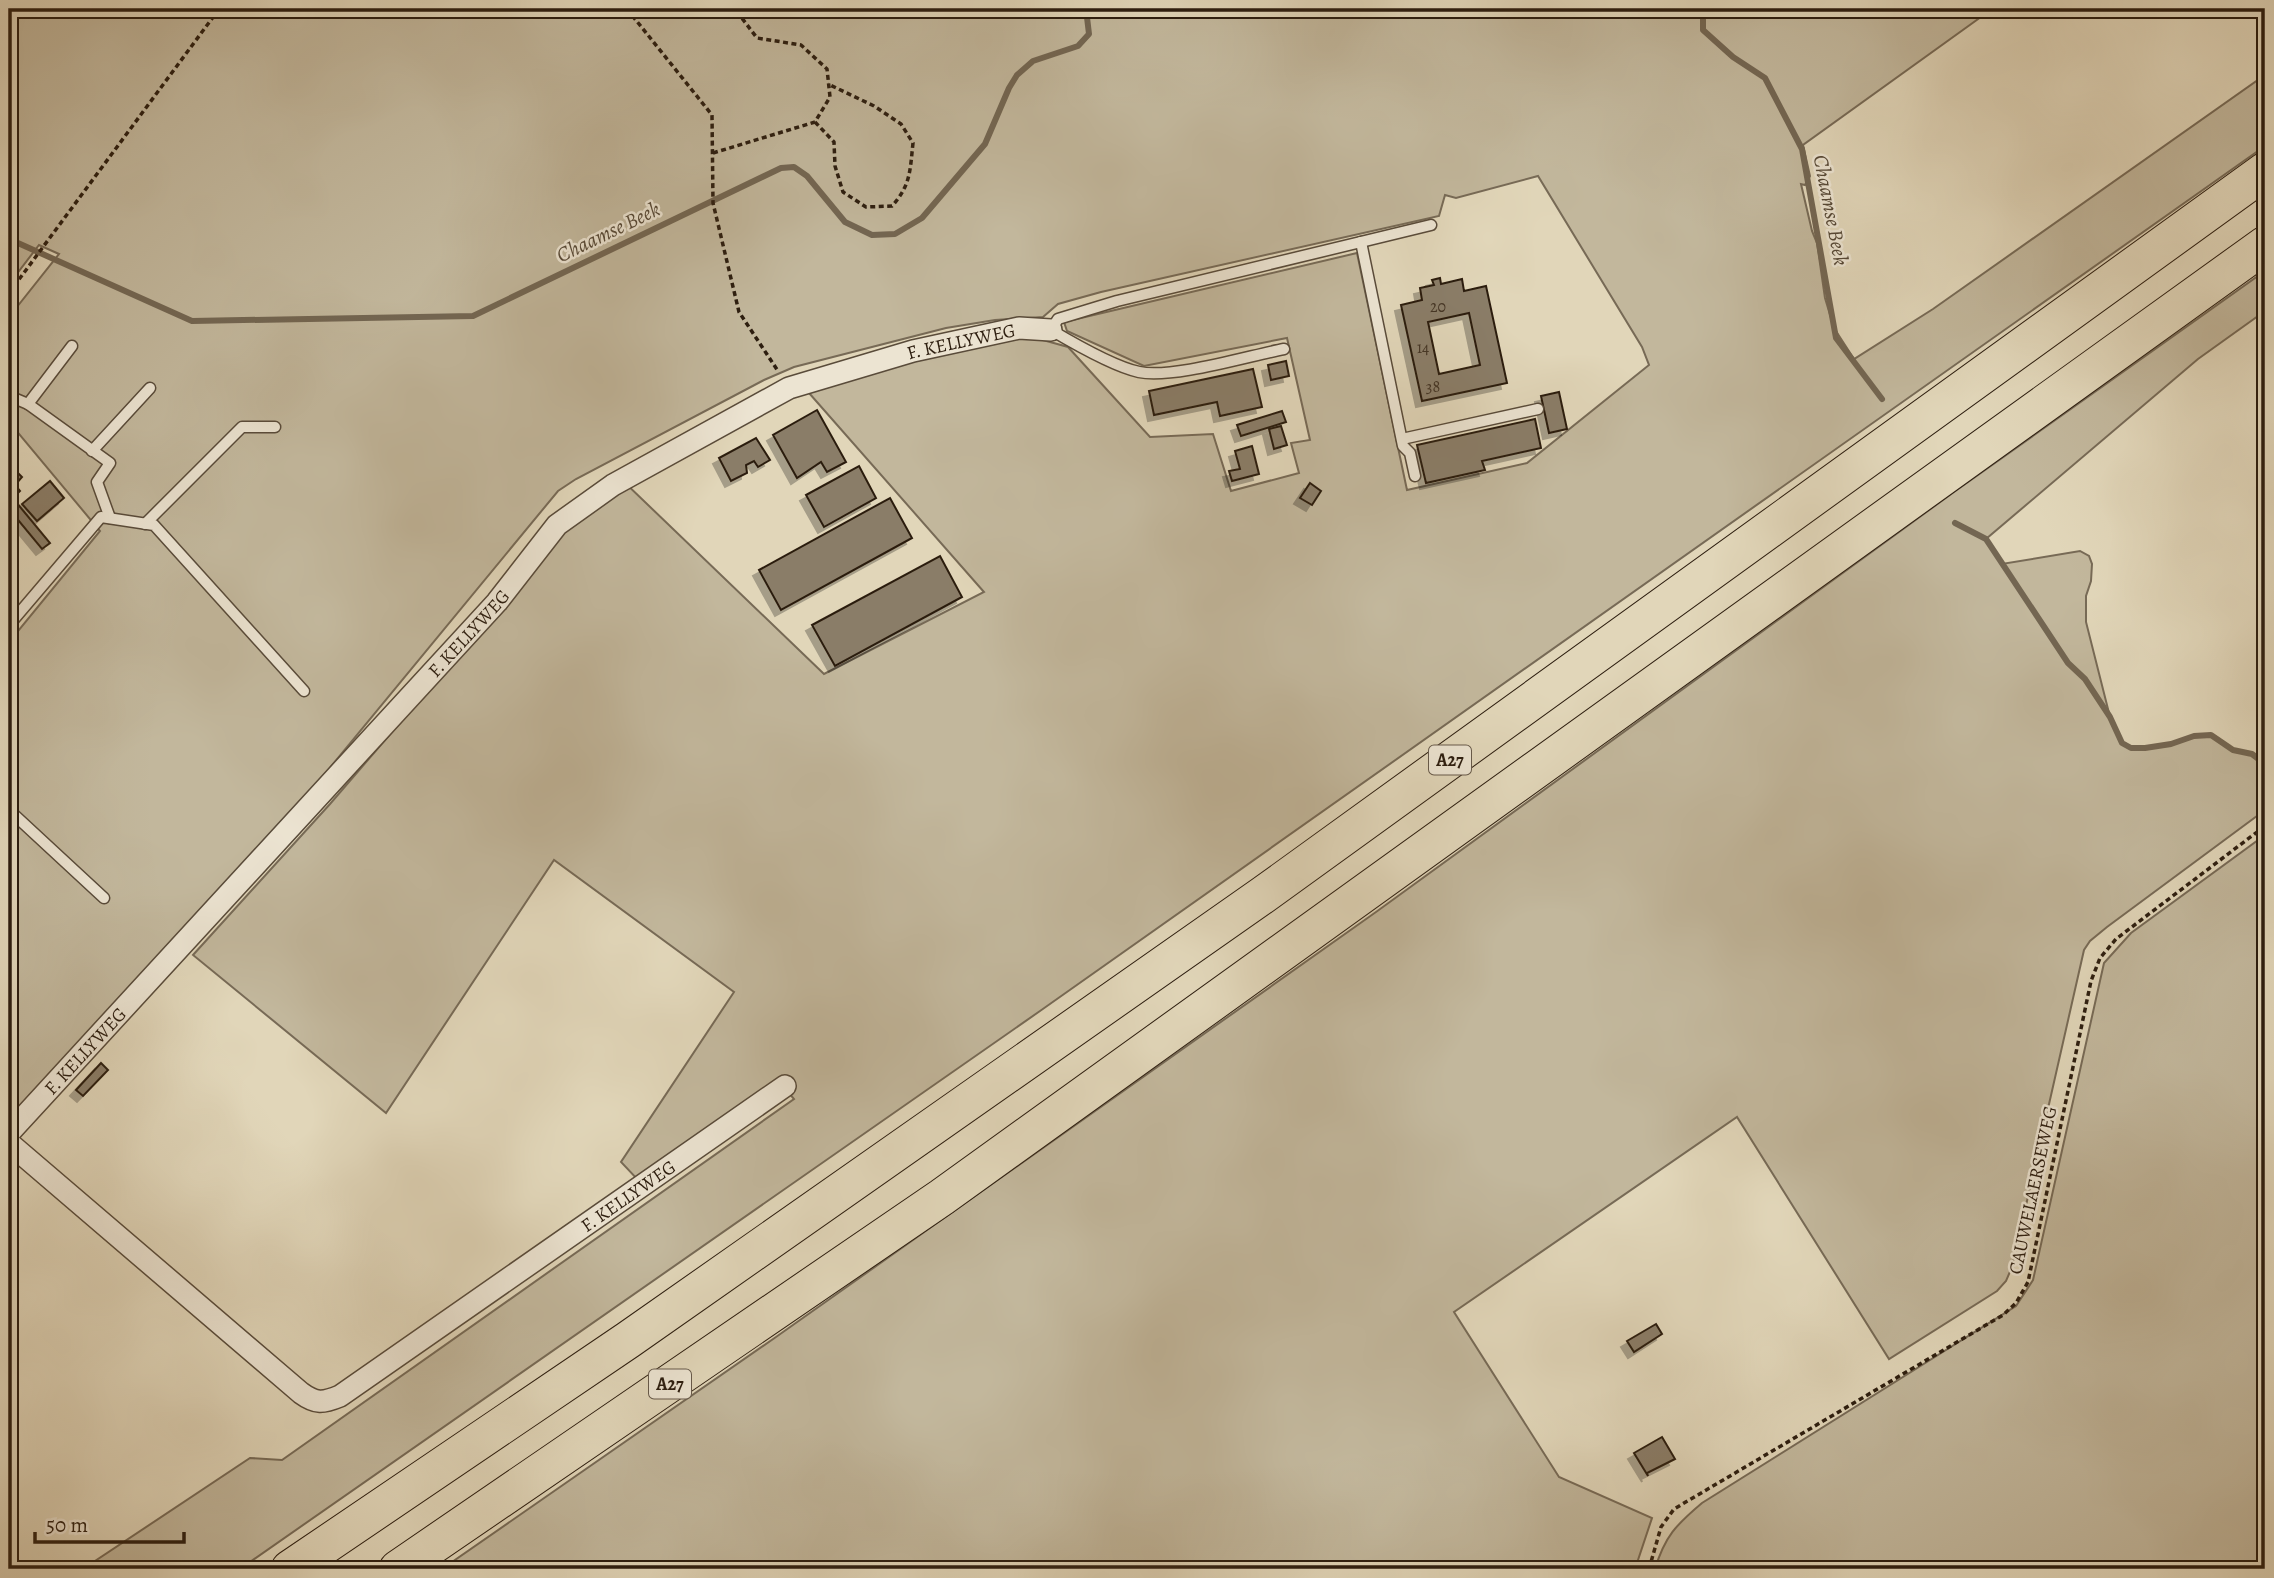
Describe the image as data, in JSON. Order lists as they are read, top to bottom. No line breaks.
{"streets":{"highway":["A27"],"street":["F. KELLYWEG"],"path":["CAUWELAERSEWEG"]},"water":["Chaamse Beek"],"house_numbers":["20","14","38"],"scale_bar":"50 m"}
